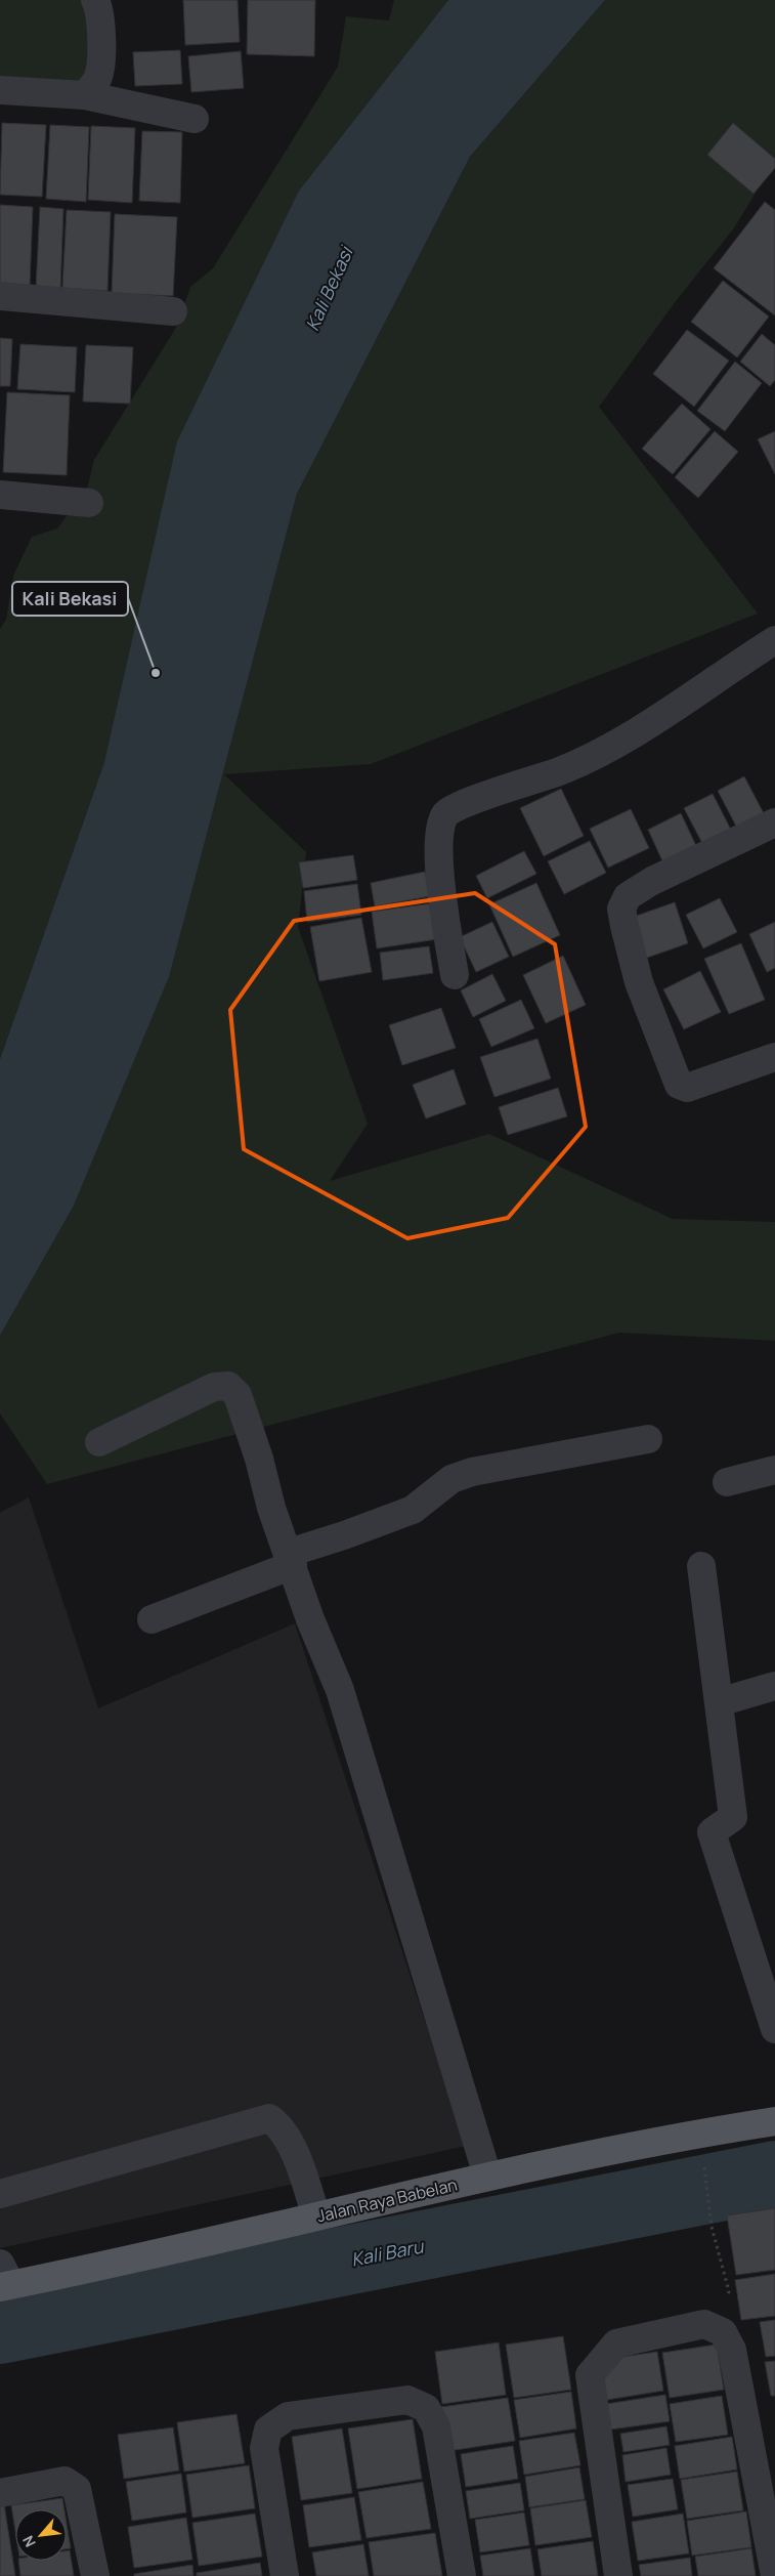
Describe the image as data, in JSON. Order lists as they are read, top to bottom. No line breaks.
{"streets":{"main road":["Jalan Raya Babelan"]},"water":["Kali Bekasi","Kali Baru"],"places":["Kali Bekasi"],"north":"bottom left"}
